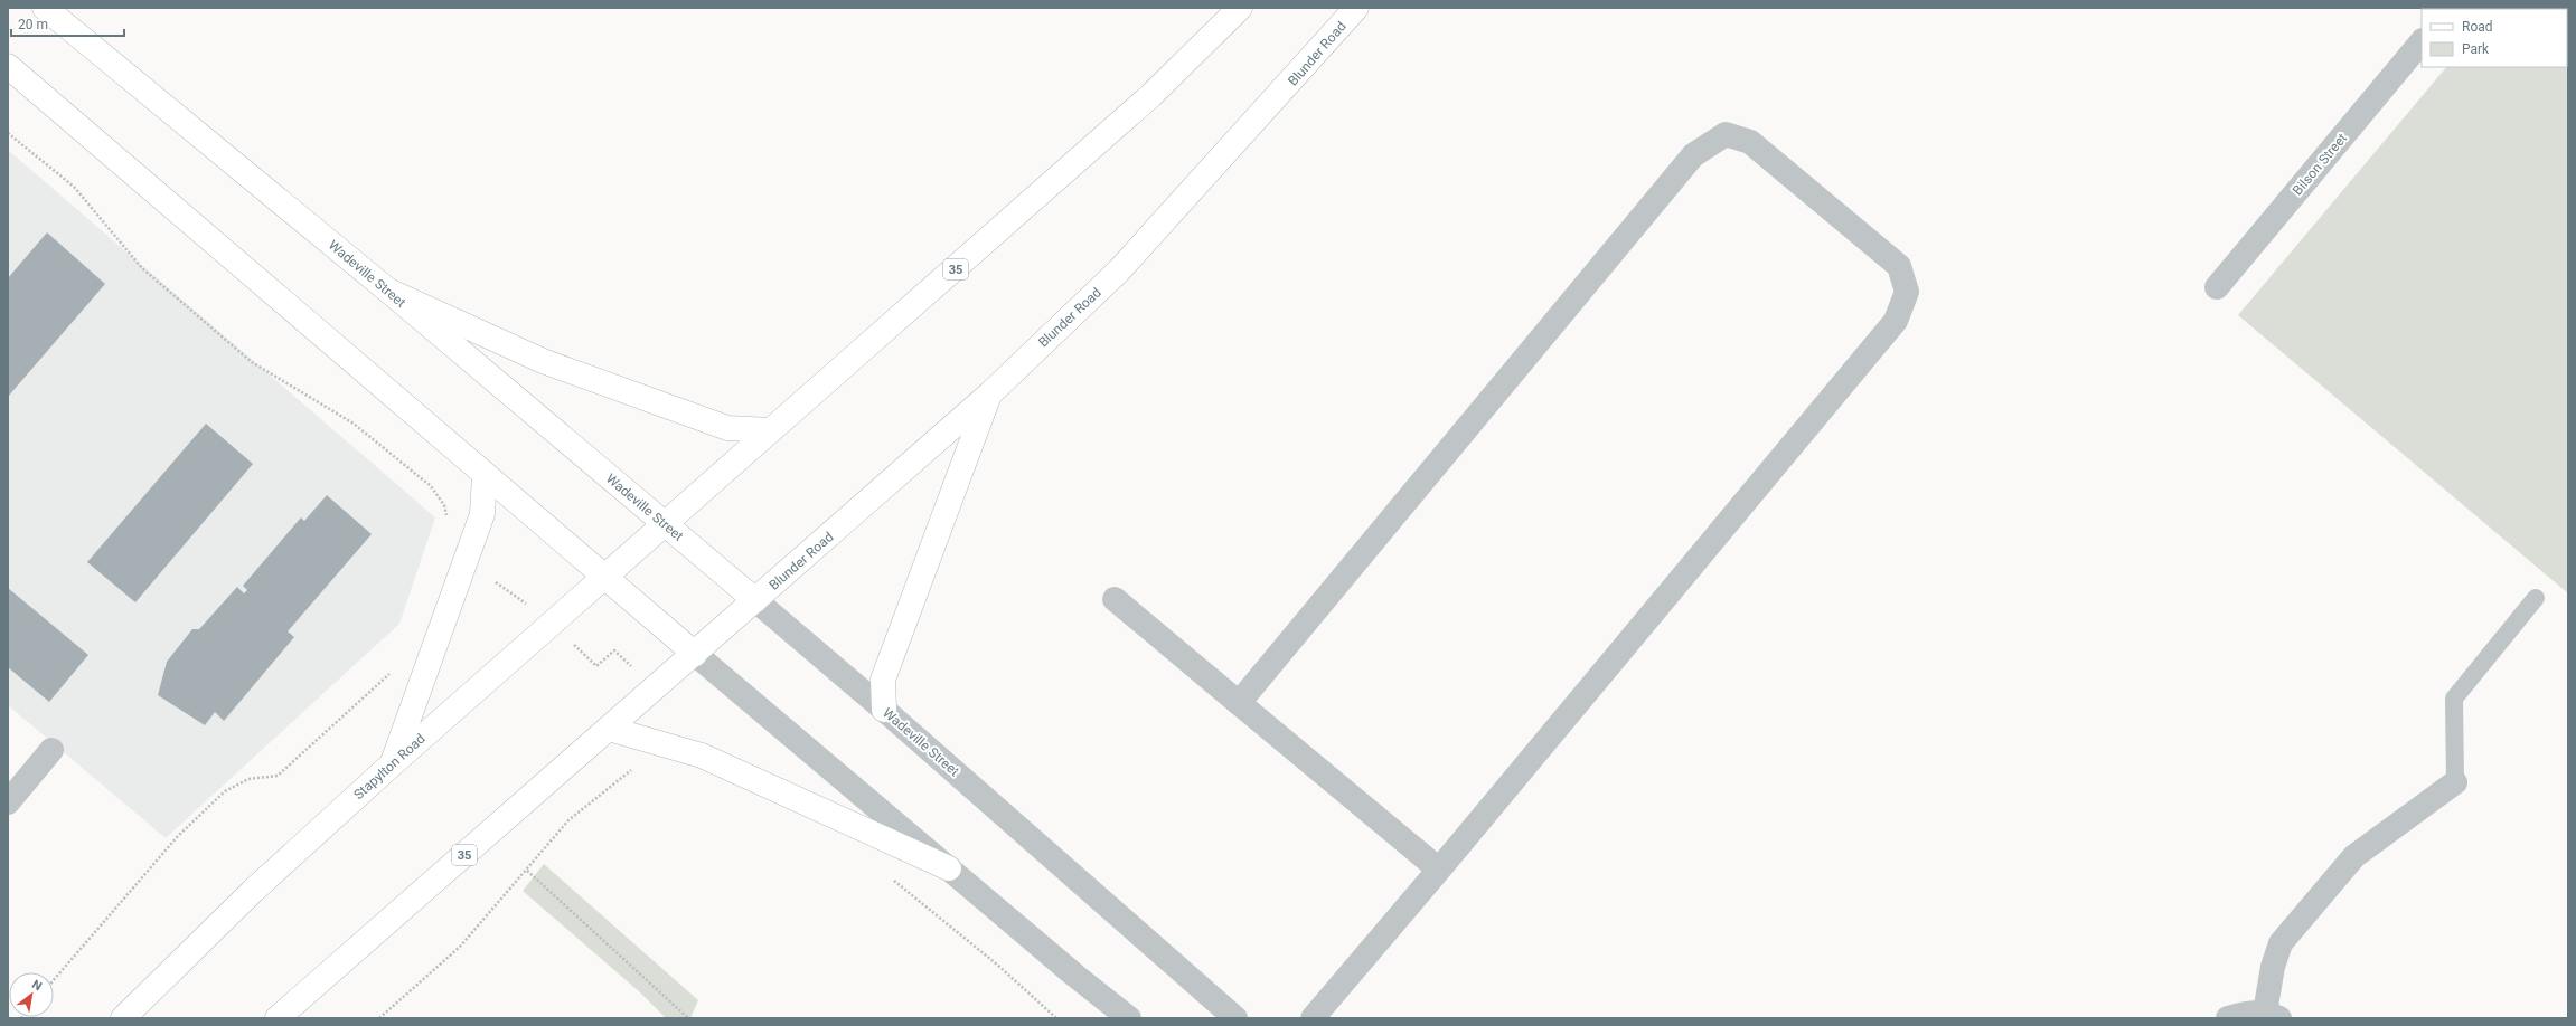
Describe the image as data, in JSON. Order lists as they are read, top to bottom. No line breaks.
{"streets":{"main road":["Blunder Road","35","Wadeville Street","Stapylton Road"],"street":["Bilson Street"]},"crossings":[["Blunder Road","35"],["Blunder Road","Wadeville Street"],["35","Wadeville Street"],["35","Stapylton Road"],["Wadeville Street","Stapylton Road"]],"legend":["Road","Park"],"scale_bar":"20 m","north":"top right"}
